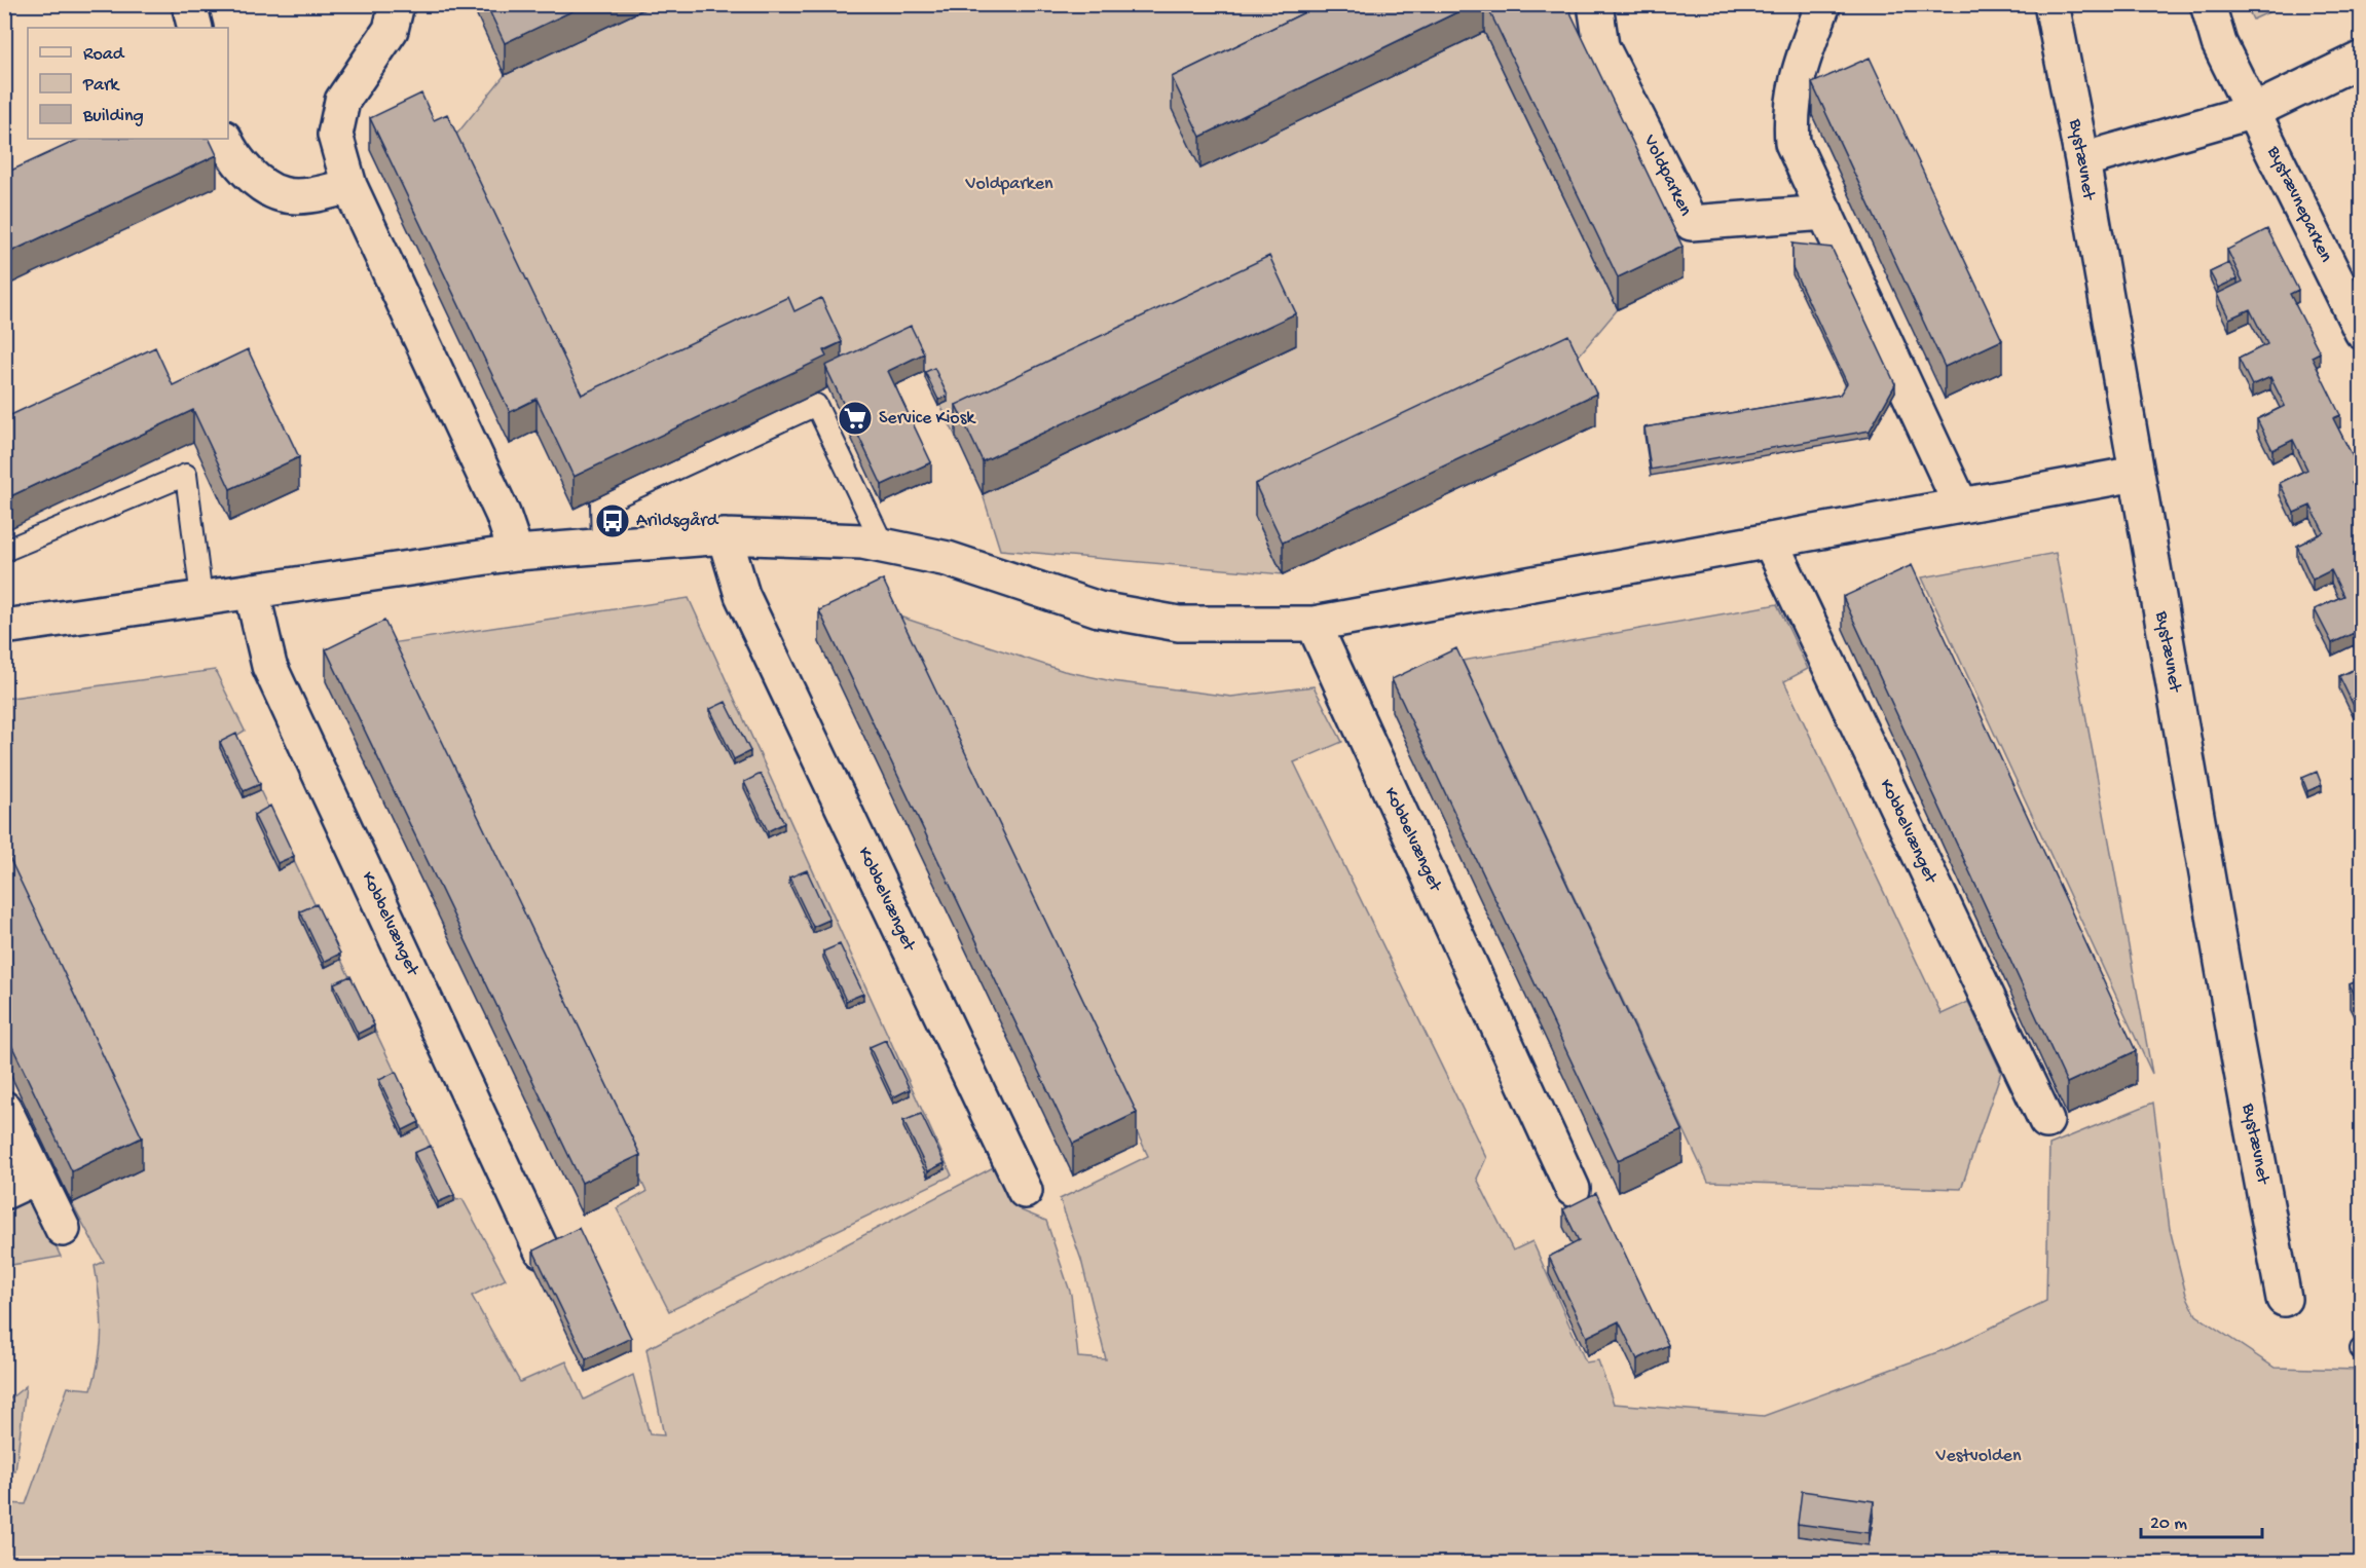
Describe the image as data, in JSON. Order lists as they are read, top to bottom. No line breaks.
{"streets":{"street":["Bystævnet","Voldparken","Bystævneparken","Kobbelvænget"]},"parks":["Voldparken","Vestvolden"],"places":{"supermarket":["Service Kiosk"],"bus stop":["Arildsgård"]},"legend":["Road","Park","Building"],"scale_bar":"20 m"}
